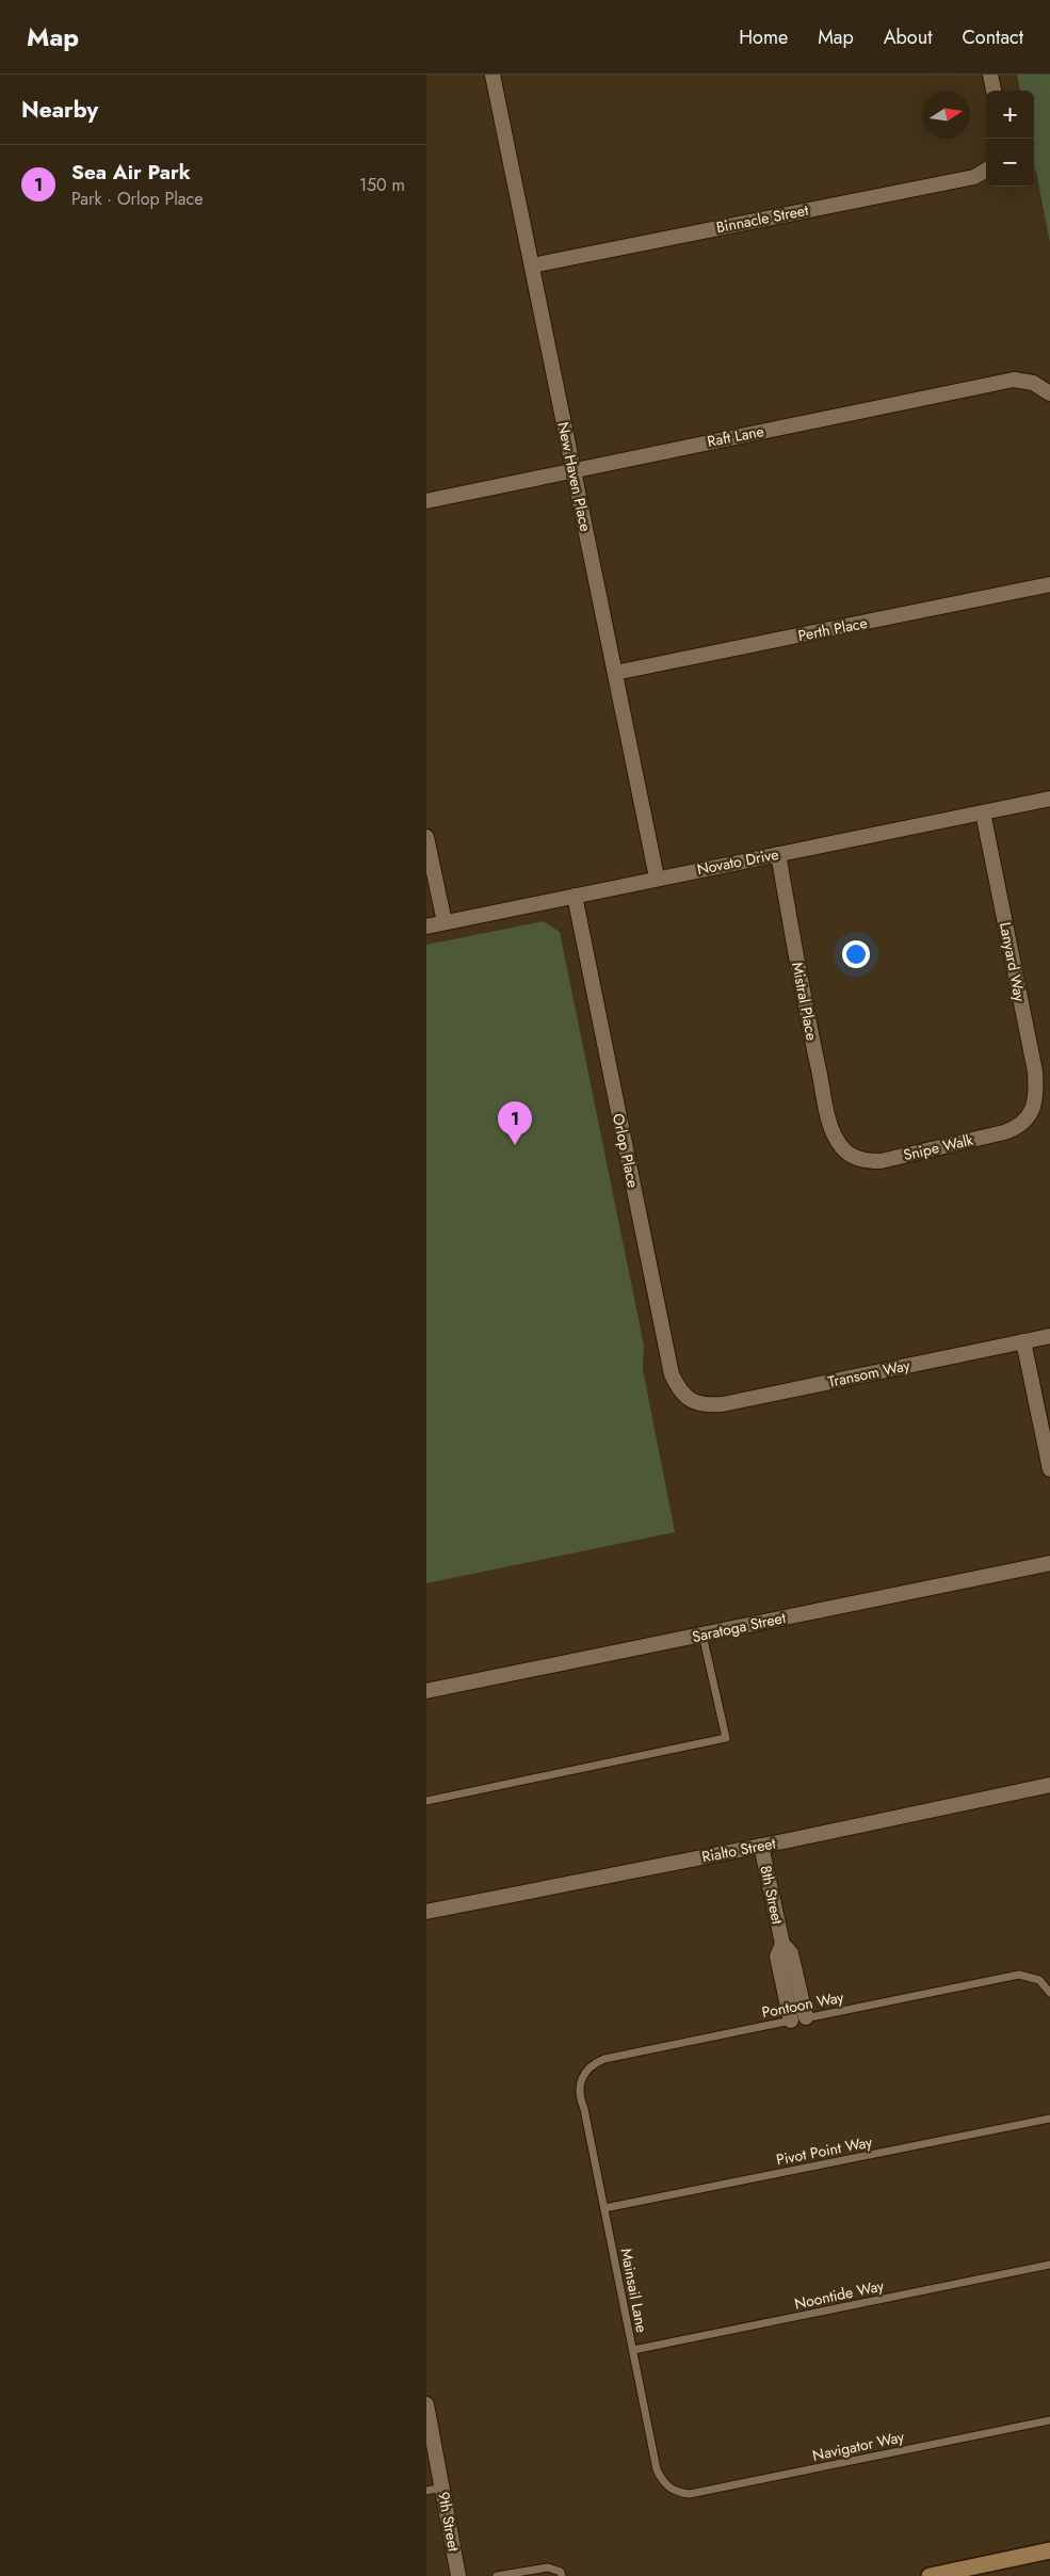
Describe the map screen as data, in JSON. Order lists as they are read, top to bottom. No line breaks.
{"streets":{"street":["Binnacle Street","Raft Lane","New Haven Place","Perth Place","Novato Drive","Lanyard Way","Mistral Place","Snipe Walk","Orlop Place","Transom Way","Saratoga Street","Rialto Street","8th Street","9th Street"],"lane":["Pontoon Way","Pivot Point Way","Mainsail Lane","Noontide Way","Navigator Way"]},"crossings":[["Binnacle Street","New Haven Place"],["Raft Lane","New Haven Place"],["New Haven Place","Perth Place"],["New Haven Place","Novato Drive"],["Novato Drive","Lanyard Way"],["Novato Drive","Mistral Place"],["Novato Drive","Orlop Place"],["Lanyard Way","Snipe Walk"],["Mistral Place","Snipe Walk"],["Orlop Place","Transom Way"],["Rialto Street","8th Street"],["8th Street","Pontoon Way"],["Pontoon Way","Mainsail Lane"],["Pivot Point Way","Mainsail Lane"],["Mainsail Lane","Noontide Way"],["Mainsail Lane","Navigator Way"]],"north":"right","page":{"header":"Map","nav":["Home","Map","About","Contact"],"heading":"Nearby","map_buttons":["+","−"],"list":[{"mark":"1","name":"Sea Air Park","note":"Park · Orlop Place","value":"150 m"}],"pins":"1"}}
